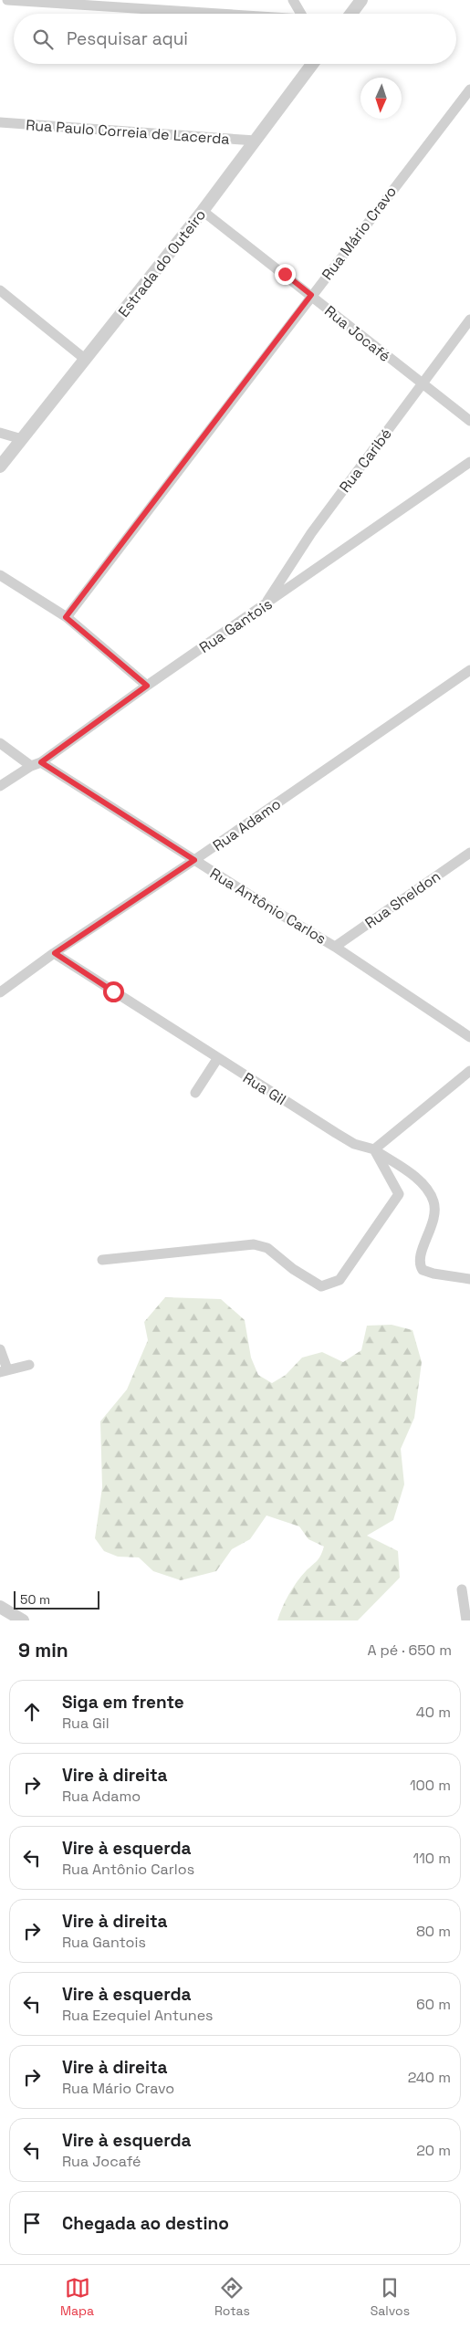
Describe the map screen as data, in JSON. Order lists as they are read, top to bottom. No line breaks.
{"streets":{"street":["Rua Paulo Correia de Lacerda","Rua Mário Cravo","Estrada do Outeiro","Rua Jocafé","Rua Caribé","Rua Gantois","Rua Adamo","Rua Sheldon","Rua Antônio Carlos","Rua Gil"]},"crossings":[["Rua Paulo Correia de Lacerda","Estrada do Outeiro"],["Rua Mário Cravo","Rua Jocafé"],["Estrada do Outeiro","Rua Jocafé"],["Rua Jocafé","Rua Caribé"],["Rua Caribé","Rua Gantois"],["Rua Gantois","Rua Antônio Carlos"],["Rua Adamo","Rua Antônio Carlos"],["Rua Adamo","Rua Gil"],["Rua Sheldon","Rua Antônio Carlos"]],"scale_bar":"50 m","north":"bottom","page":{"search":"Pesquisar aqui","scale":"50 m","heading":["9 min","A pé · 650 m"],"list":[["Siga em frente","Rua Gil","40 m"],["Vire à direita","Rua Adamo","100 m"],["Vire à esquerda","Rua Antônio Carlos","110 m"],["Vire à direita","Rua Gantois","80 m"],["Vire à esquerda","Rua Ezequiel Antunes","60 m"],["Vire à direita","Rua Mário Cravo","240 m"],["Vire à esquerda","Rua Jocafé","20 m"],"Chegada ao destino"],"nav":["Mapa","Rotas","Salvos"]}}
